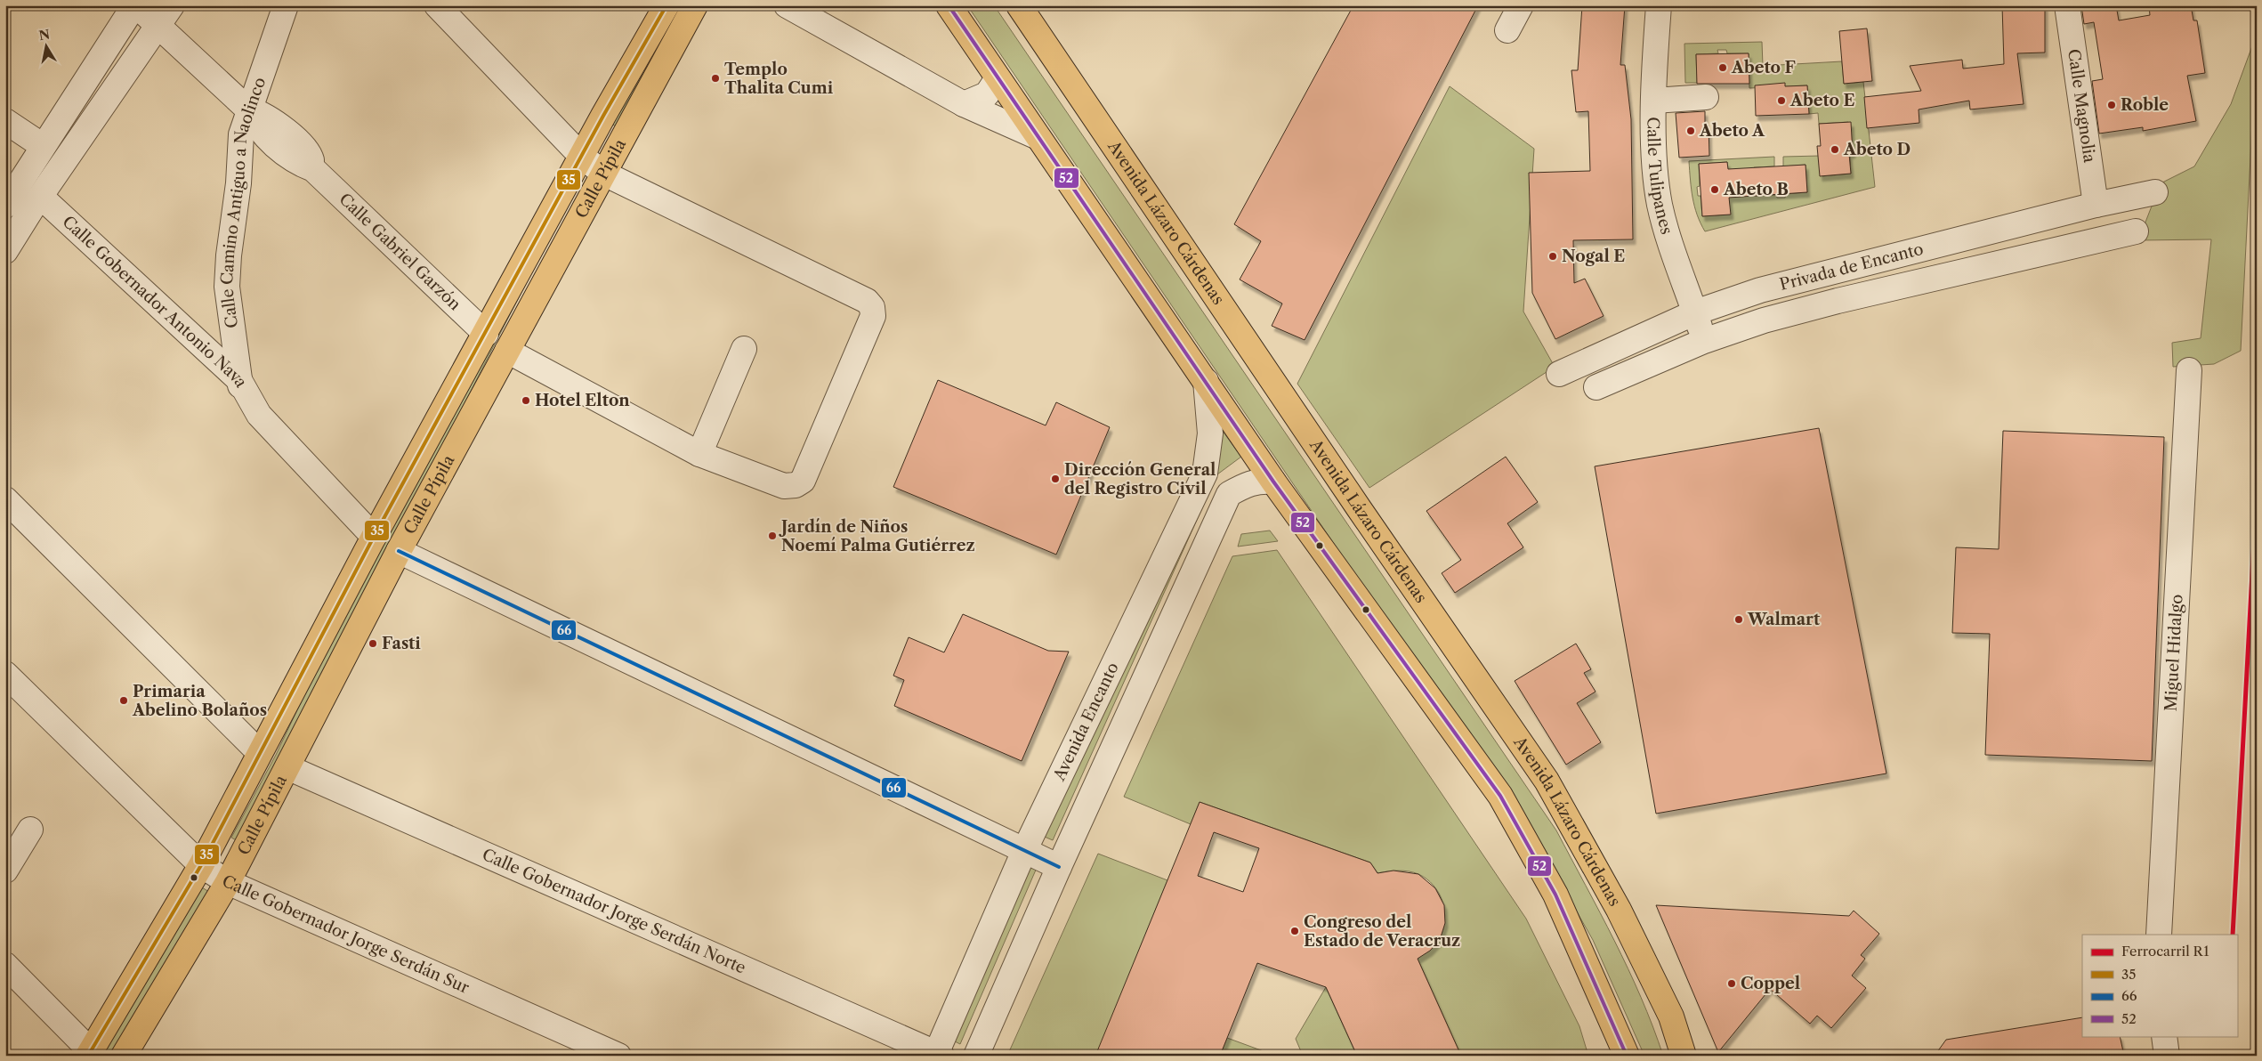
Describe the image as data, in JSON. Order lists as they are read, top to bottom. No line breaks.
{"streets":{"main road":["Calle Pípila","Avenida Lázaro Cárdenas"],"street":["Calle Magnolia","Calle Tulipanes","Calle Camino Antiguo a Naolinco","Calle Gabriel Garzón","Privada de Encanto","Calle Gobernador Antonio Nava","Miguel Hidalgo","Avenida Encanto","Calle Gobernador Jorge Serdán Norte","Calle Gobernador Jorge Serdán Sur"]},"crossings":[["Calle Magnolia","Privada de Encanto"],["Calle Tulipanes","Privada de Encanto"],["Calle Pípila","Calle Gabriel Garzón"],["Calle Pípila","Calle Gobernador Antonio Nava"],["Calle Pípila","Calle Gobernador Jorge Serdán Norte"],["Calle Pípila","Calle Gobernador Jorge Serdán Sur"],["Calle Camino Antiguo a Naolinco","Calle Gabriel Garzón"],["Calle Camino Antiguo a Naolinco","Calle Gobernador Antonio Nava"],["Avenida Encanto","Calle Gobernador Jorge Serdán Norte"]],"places":["Abeto F","Templo Thalita Cumi","Abeto E","Roble","Abeto A","Abeto D","Abeto B","Nogal E","Hotel Elton","Dirección General del Registro Civil","Jardín de Niños Noemí Palma Gutiérrez","Walmart","Fasti","Primaria Abelino Bolaños","Congreso del Estado de Veracruz","Coppel"],"lines":["transit line 35","transit line 52","rail line R1","transit line 66"],"legend":["Ferrocarril R1","35","66","52"],"north":"top"}
